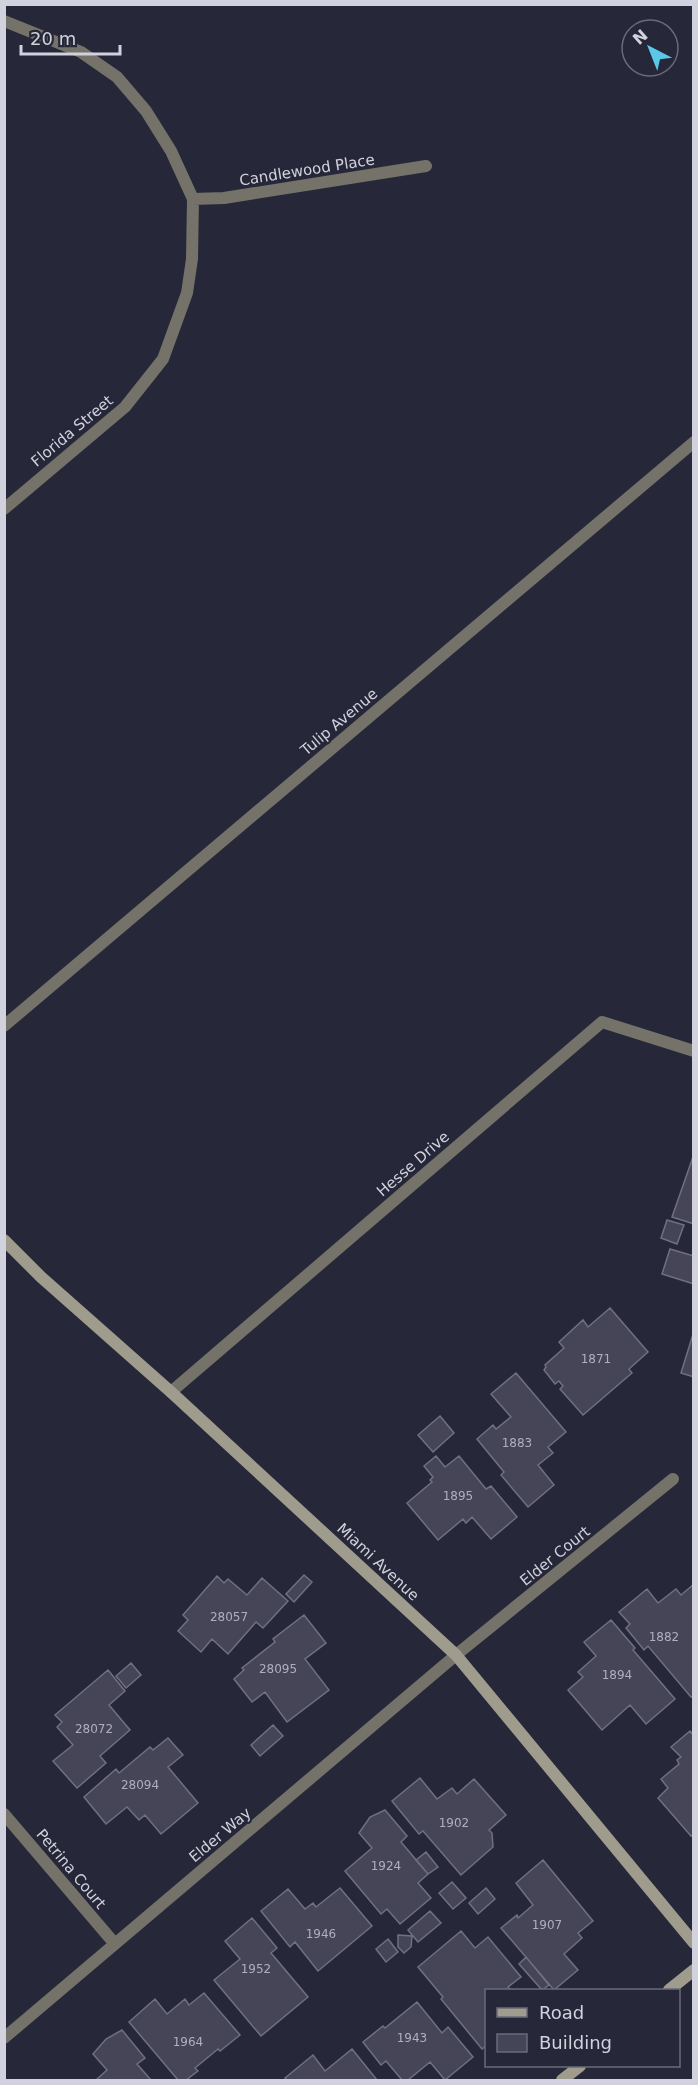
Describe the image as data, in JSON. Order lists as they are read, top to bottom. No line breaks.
{"streets":{"street":["Candlewood Place","Florida Street","Tulip Avenue","Hesse Drive","Elder Court","Miami Avenue","Elder Way","Petrina Court"]},"crossings":[["Candlewood Place","Florida Street"],["Hesse Drive","Miami Avenue"],["Elder Court","Miami Avenue"],["Elder Court","Elder Way"],["Miami Avenue","Elder Way"],["Elder Way","Petrina Court"]],"house_numbers":["1871","1883","1895","28057","1882","28095","1894","28072","28094","1902","1924","1907","1946","1952","1943","1964"],"legend":["Road","Building"],"scale_bar":"20 m","north":"top left"}
